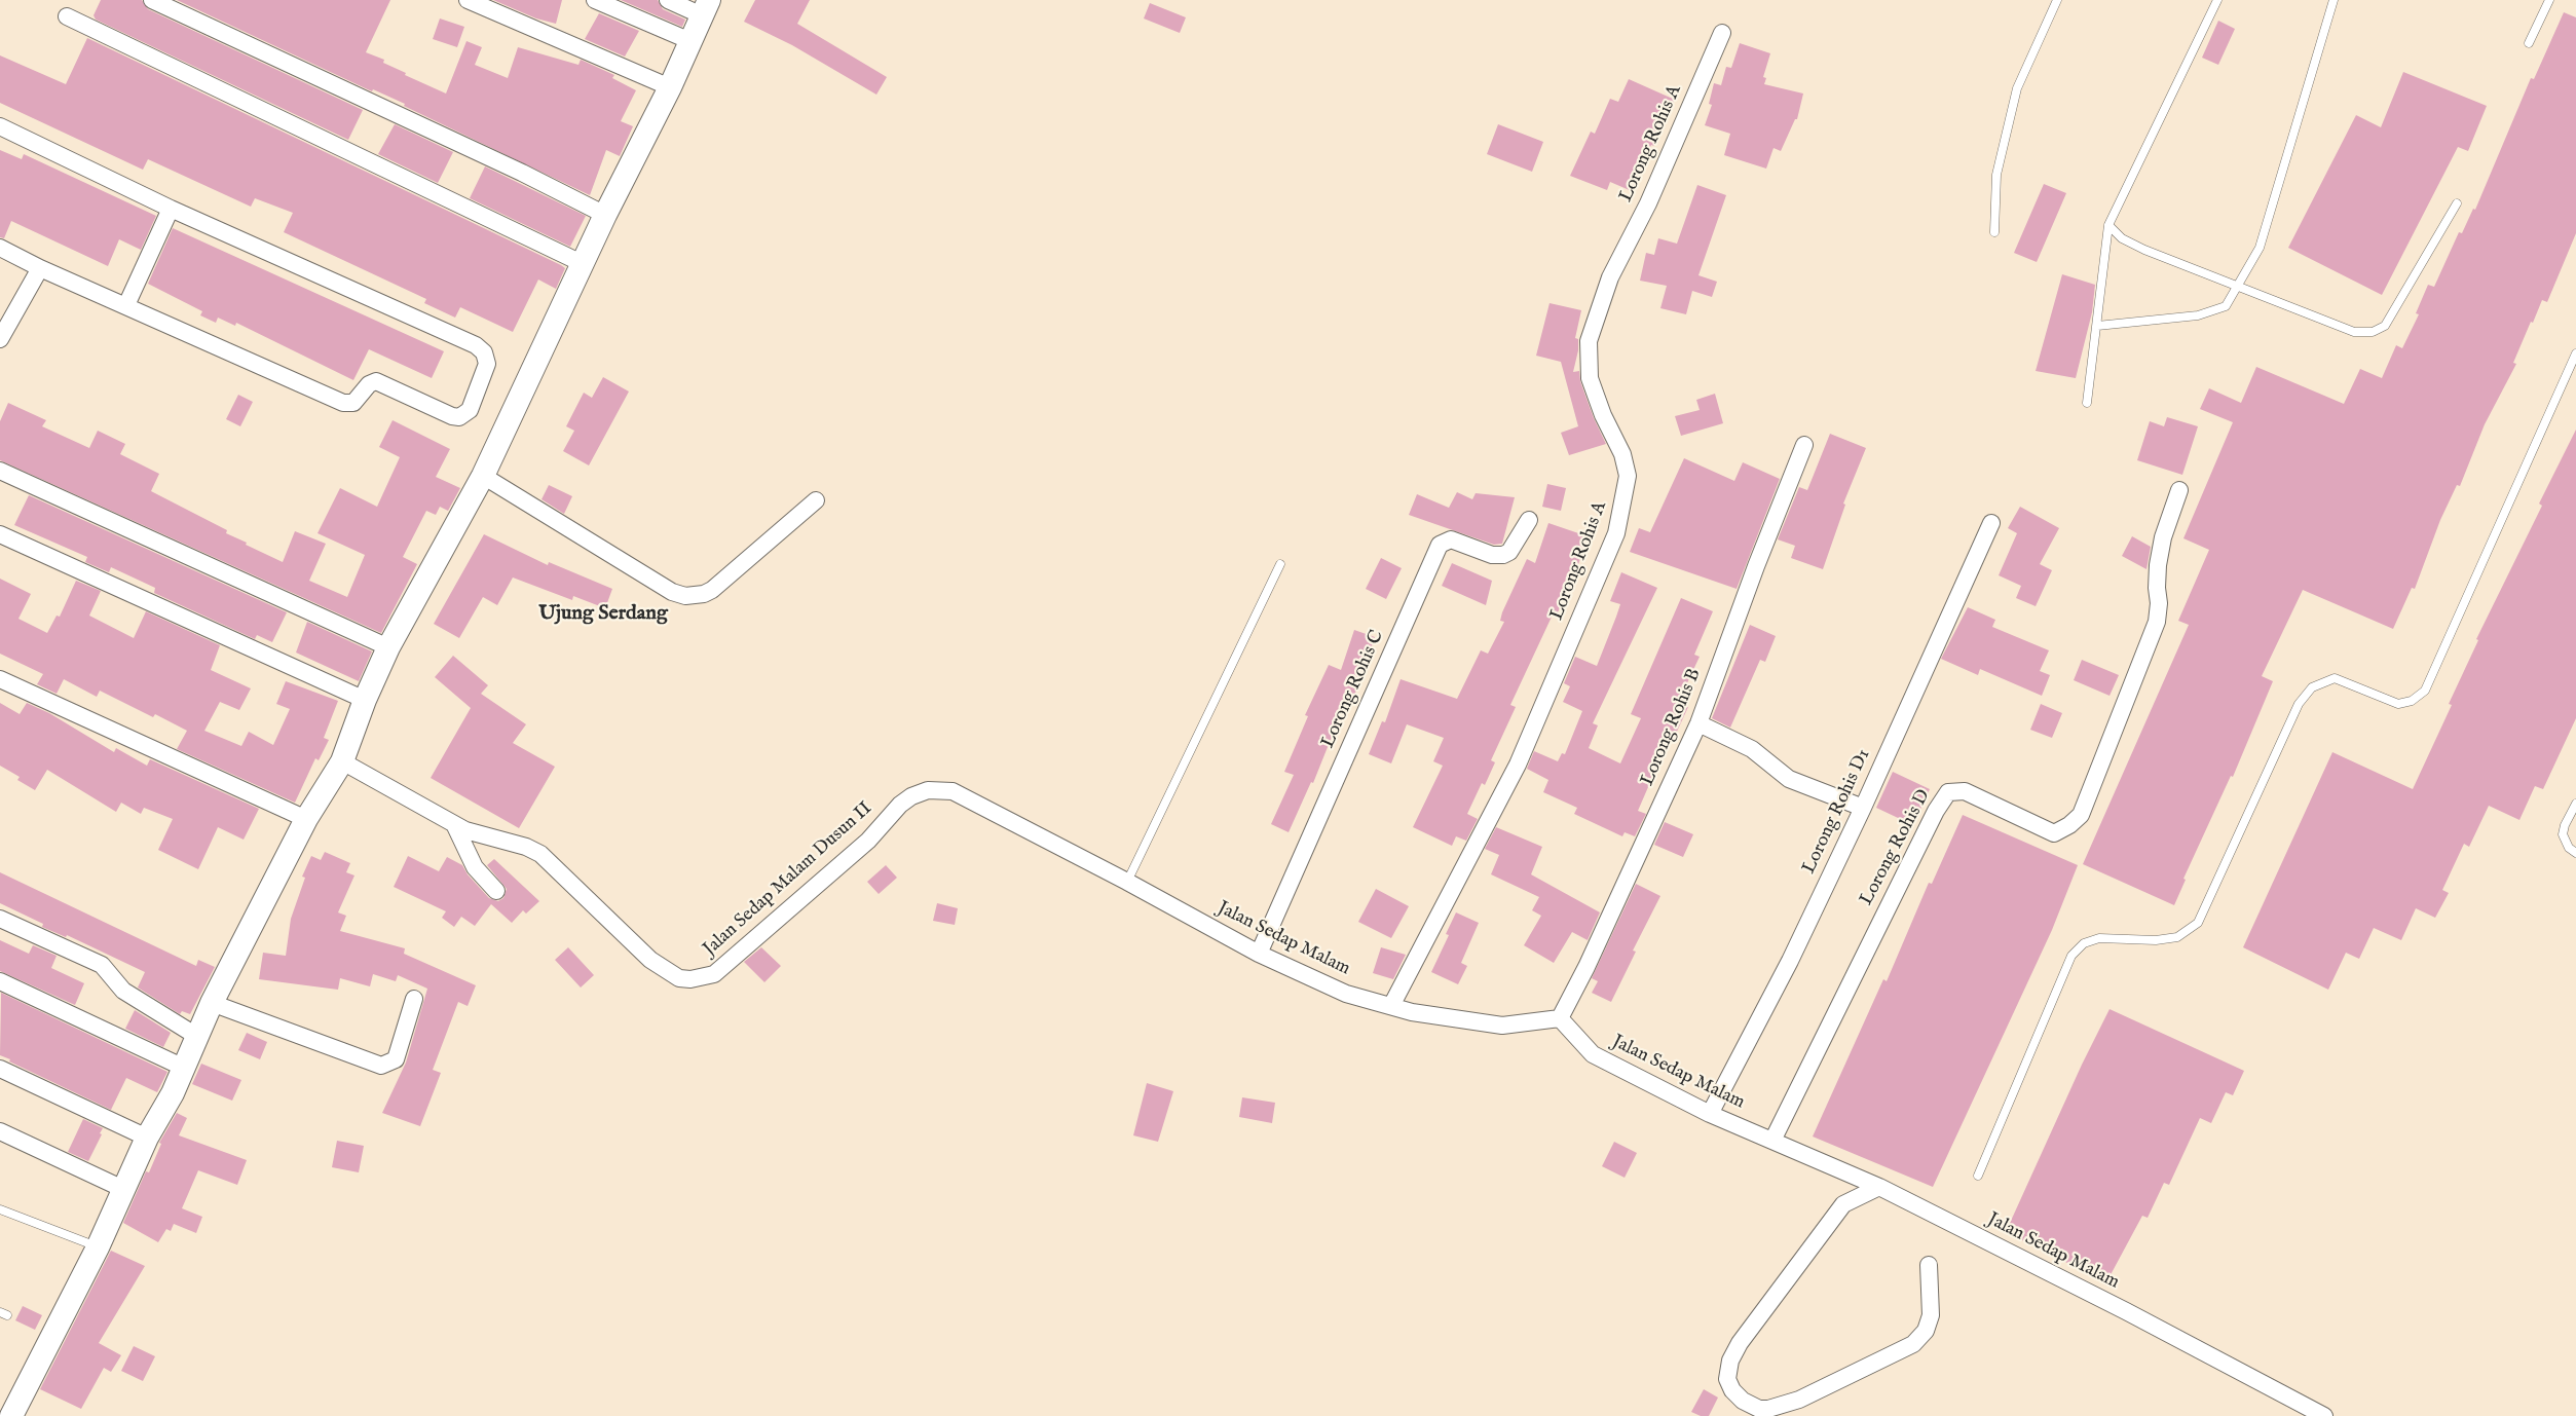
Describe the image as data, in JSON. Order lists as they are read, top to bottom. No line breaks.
{"streets":{"street":["Lorong Rohis A","Lorong Rohis C","Lorong Rohis B","Lorong Rohis D1","Lorong Rohis D","Jalan Sedap Malam Dusun II","Jalan Sedap Malam"]},"crossings":[["Lorong Rohis A","Jalan Sedap Malam"],["Lorong Rohis C","Jalan Sedap Malam"],["Lorong Rohis B","Jalan Sedap Malam"],["Lorong Rohis D1","Jalan Sedap Malam"],["Lorong Rohis D","Jalan Sedap Malam"],["Jalan Sedap Malam Dusun II","Jalan Sedap Malam"]],"districts":["Ujung Serdang"]}
